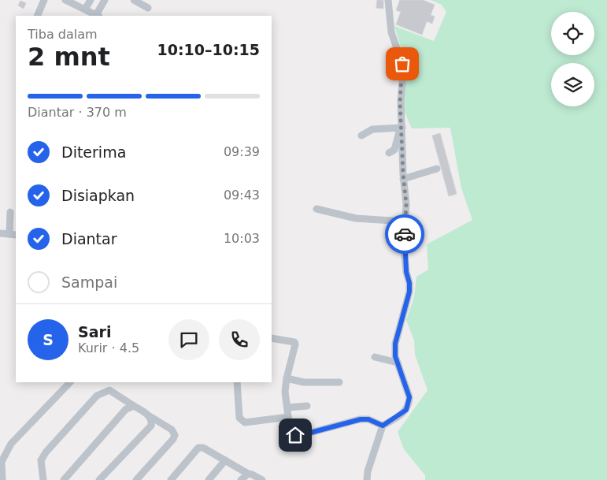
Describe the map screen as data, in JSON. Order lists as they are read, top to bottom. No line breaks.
{"page":{"heading":["2 mnt","Tiba dalam","10:10–10:15"],"panel":["Sari","Kurir · 4.5"],"bar":"Diantar · 370 m","list":[["Diterima","09:39"],["Disiapkan","09:43"],["Diantar","10:03"],"Sampai"],"round":"S"}}
